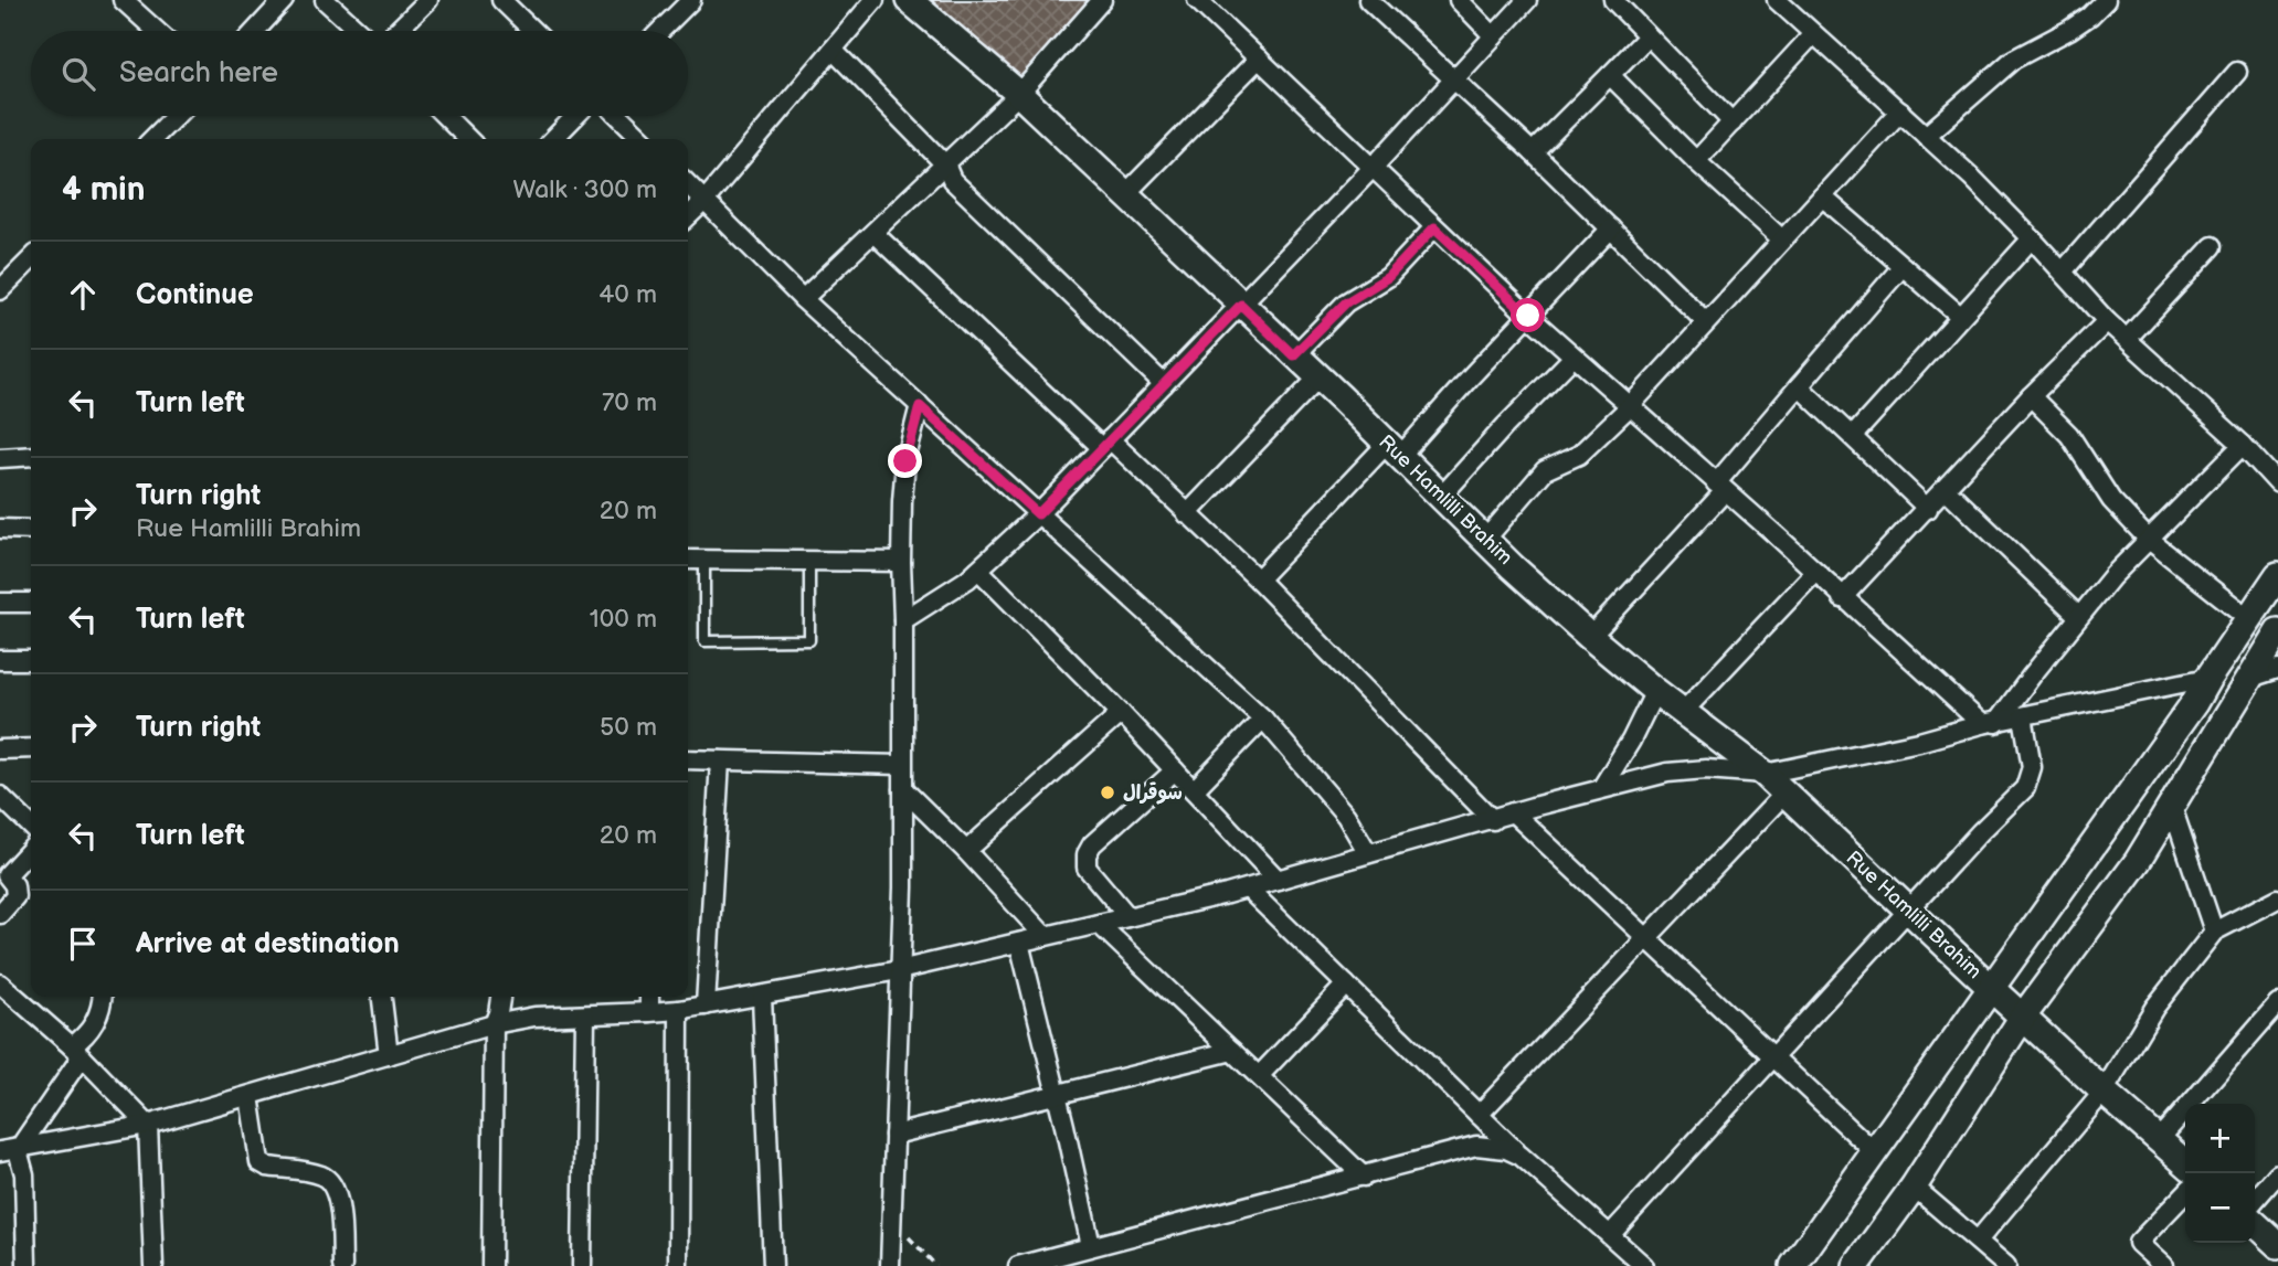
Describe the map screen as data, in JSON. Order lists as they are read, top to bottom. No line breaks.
{"streets":{"street":["Rue Hamlilli Brahim"]},"places":["سوقرال"],"page":{"search":"Search here","heading":["4 min","Walk · 300 m"],"list":[["Continue","40 m"],["Turn left","70 m"],["Turn right","Rue Hamlilli Brahim","20 m"],["Turn left","100 m"],["Turn right","50 m"],["Turn left","20 m"],"Arrive at destination"],"map_buttons":["+","−"]}}
